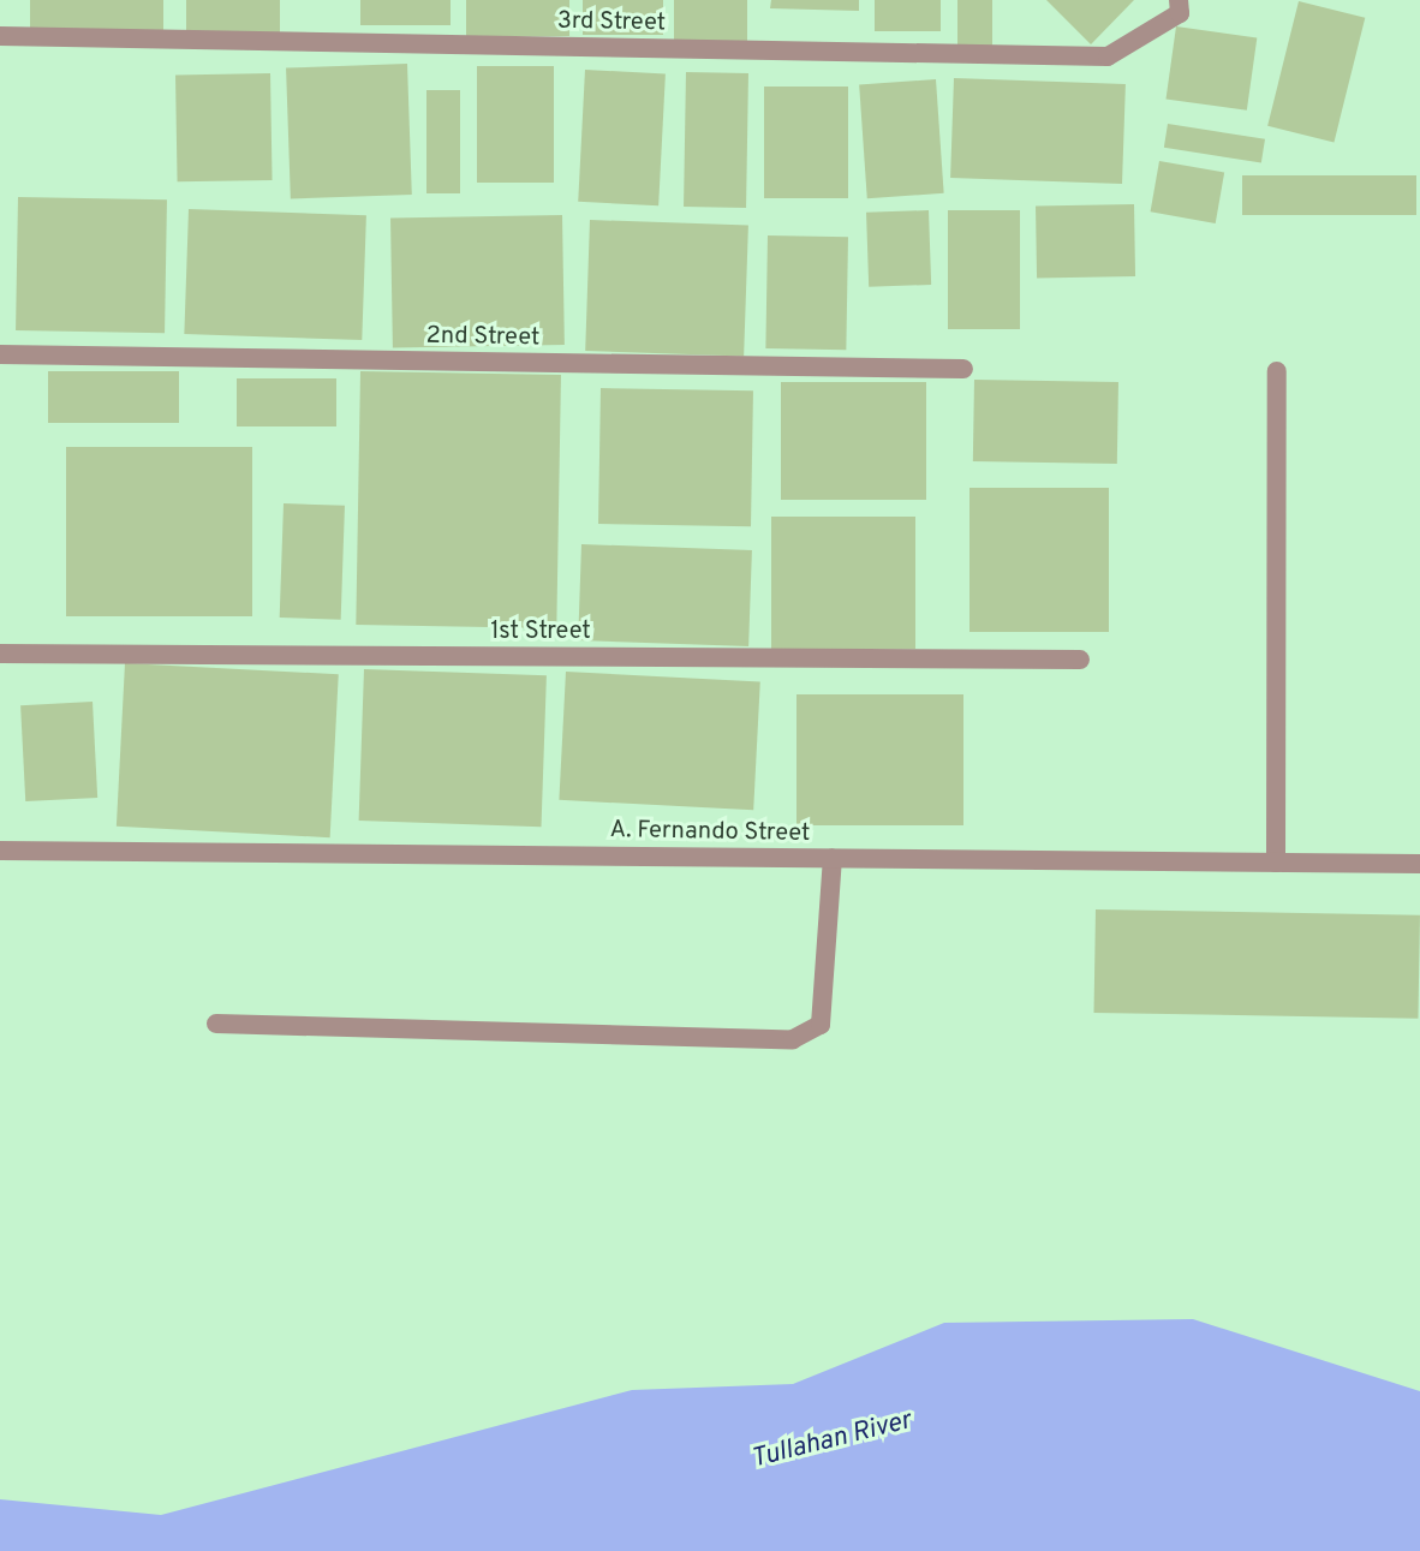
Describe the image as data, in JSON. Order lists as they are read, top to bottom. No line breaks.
{"streets":{"street":["3rd Street","2nd Street","1st Street","A. Fernando Street"]},"water":["Tullahan River"]}
